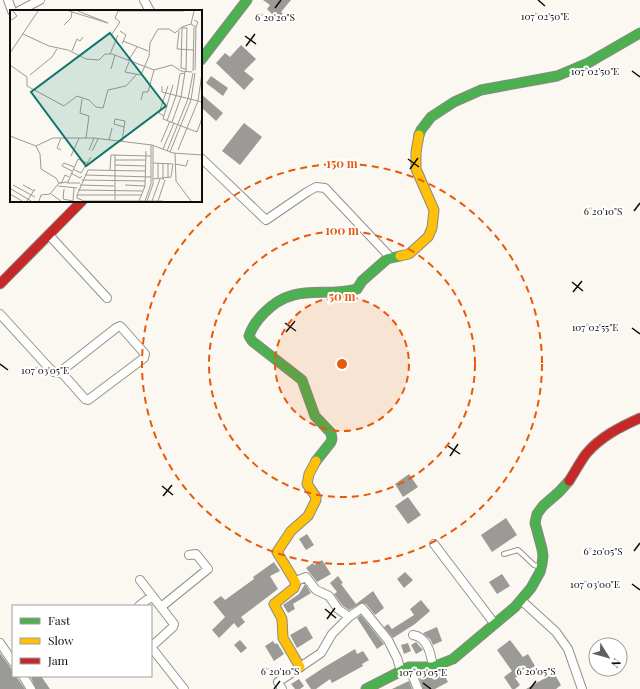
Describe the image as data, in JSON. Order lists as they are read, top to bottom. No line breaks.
{"legend":["Fast","Slow","Jam"],"north":"bottom right","coordinates":["107°02'50\"E","6°20'20\"S","6°20'10\"S","107°02'55\"E","107°03'05\"E","6°20'05\"S","107°03'00\"E"],"rings":["150 m","100 m","50 m"]}
